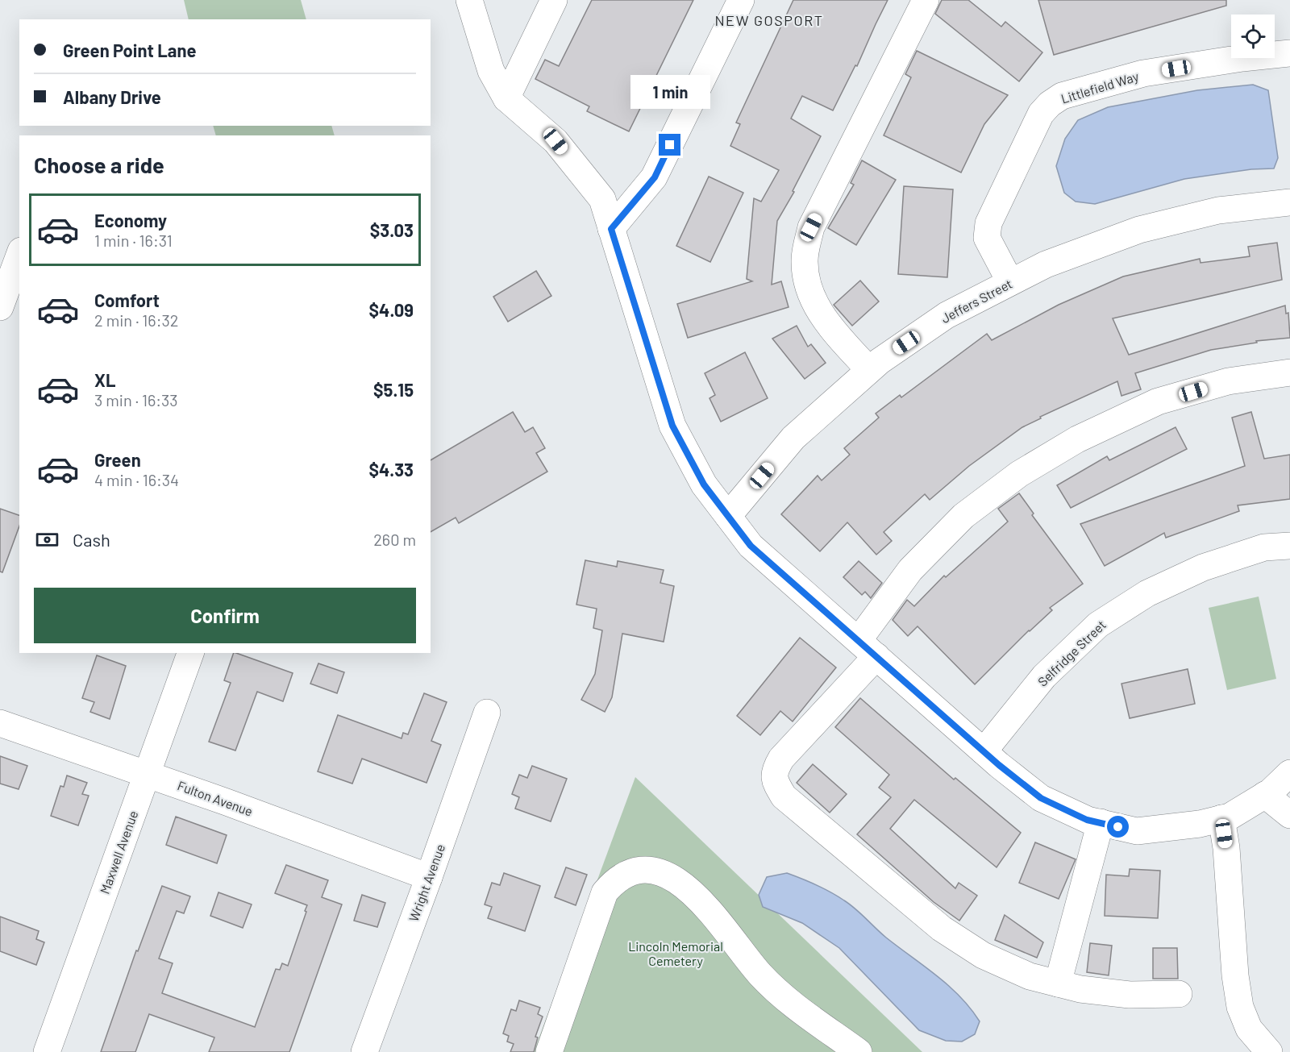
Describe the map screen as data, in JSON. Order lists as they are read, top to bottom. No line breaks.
{"streets":{"street":["Littlefield Way","Jeffers Street","Selfridge Street","Fulton Avenue","Maxwell Avenue","Wright Avenue"]},"crossings":[["Littlefield Way","Jeffers Street"],["Fulton Avenue","Maxwell Avenue"],["Fulton Avenue","Wright Avenue"]],"districts":["NEW GOSPORT"],"parks":["Lincoln Memorial Cemetery"],"page":{"banner":["Green Point Lane","Albany Drive"],"bubble":"1 min","heading":"Choose a ride","list":[{"name":"Economy","note":"1 min · 16:31","value":"$3.03"},{"name":"Comfort","note":"2 min · 16:32","value":"$4.09"},{"name":"XL","note":"3 min · 16:33","value":"$5.15"},{"name":"Green","note":"4 min · 16:34","value":"$4.33"}],"pay":["Cash","260 m"],"buttons":"Confirm"}}
